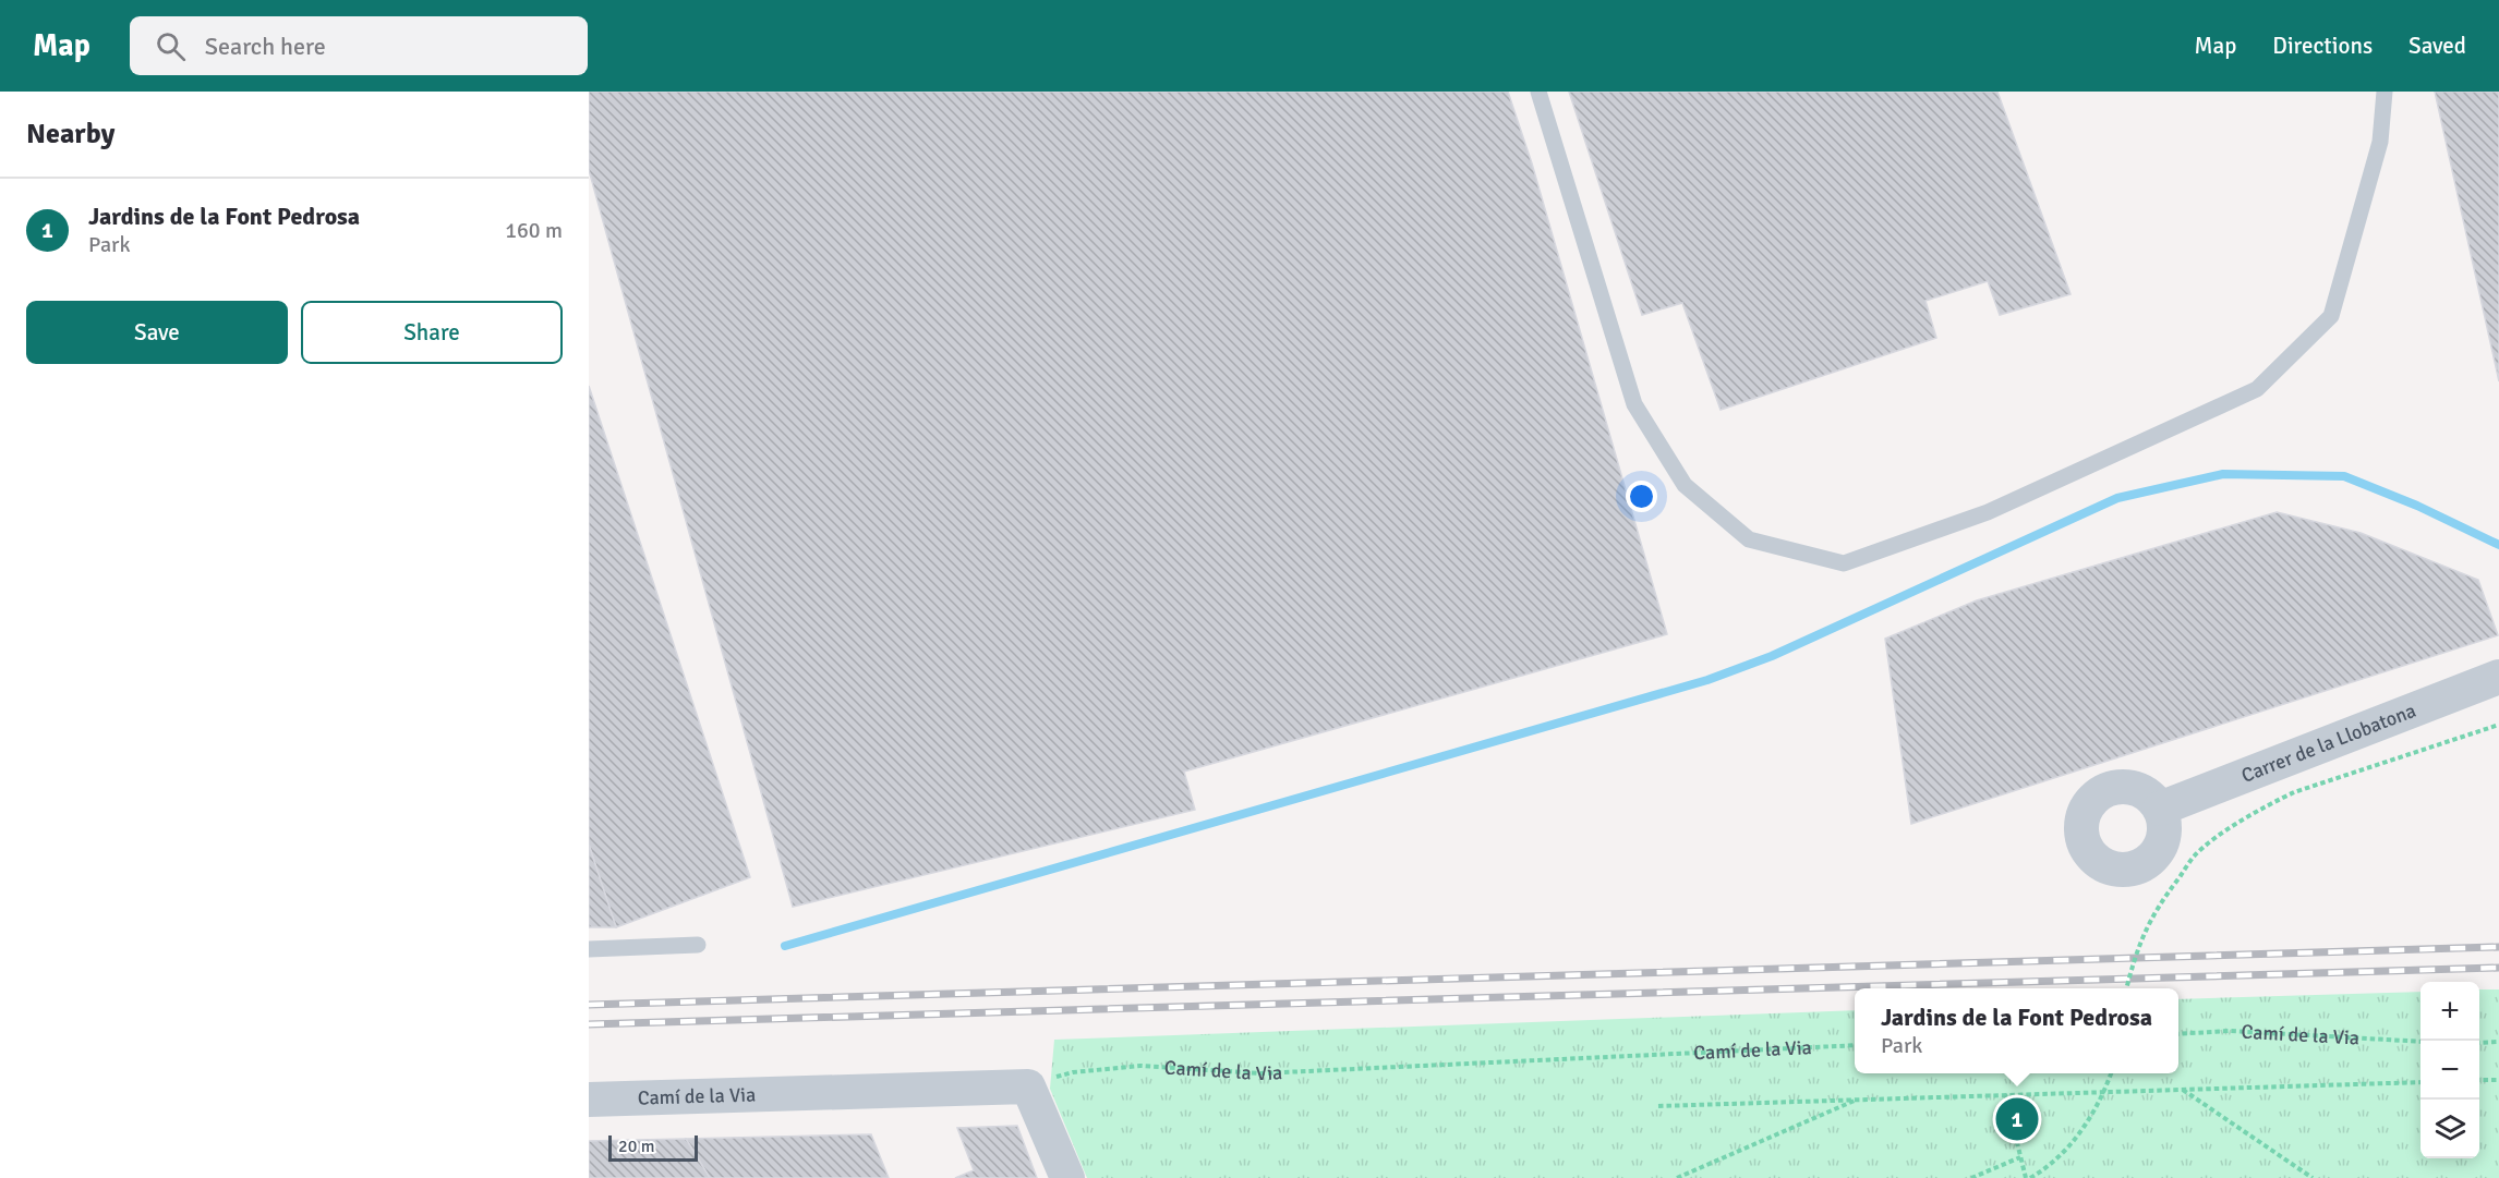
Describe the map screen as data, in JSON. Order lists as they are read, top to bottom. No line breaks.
{"streets":{"street":["Carrer de la Llobatona","Camí de la Via"]},"scale_bar":"20 m","page":{"header":"Map","search":"Search here","nav":["Map","Directions","Saved"],"heading":"Nearby","list":[{"mark":"1","name":"Jardins de la Font Pedrosa","note":"Park","value":"160 m"}],"buttons":["Save","Share"],"map_buttons":["+","−"],"popup":["Jardins de la Font Pedrosa","Park"],"pins":"1","scale":"20 m"}}
